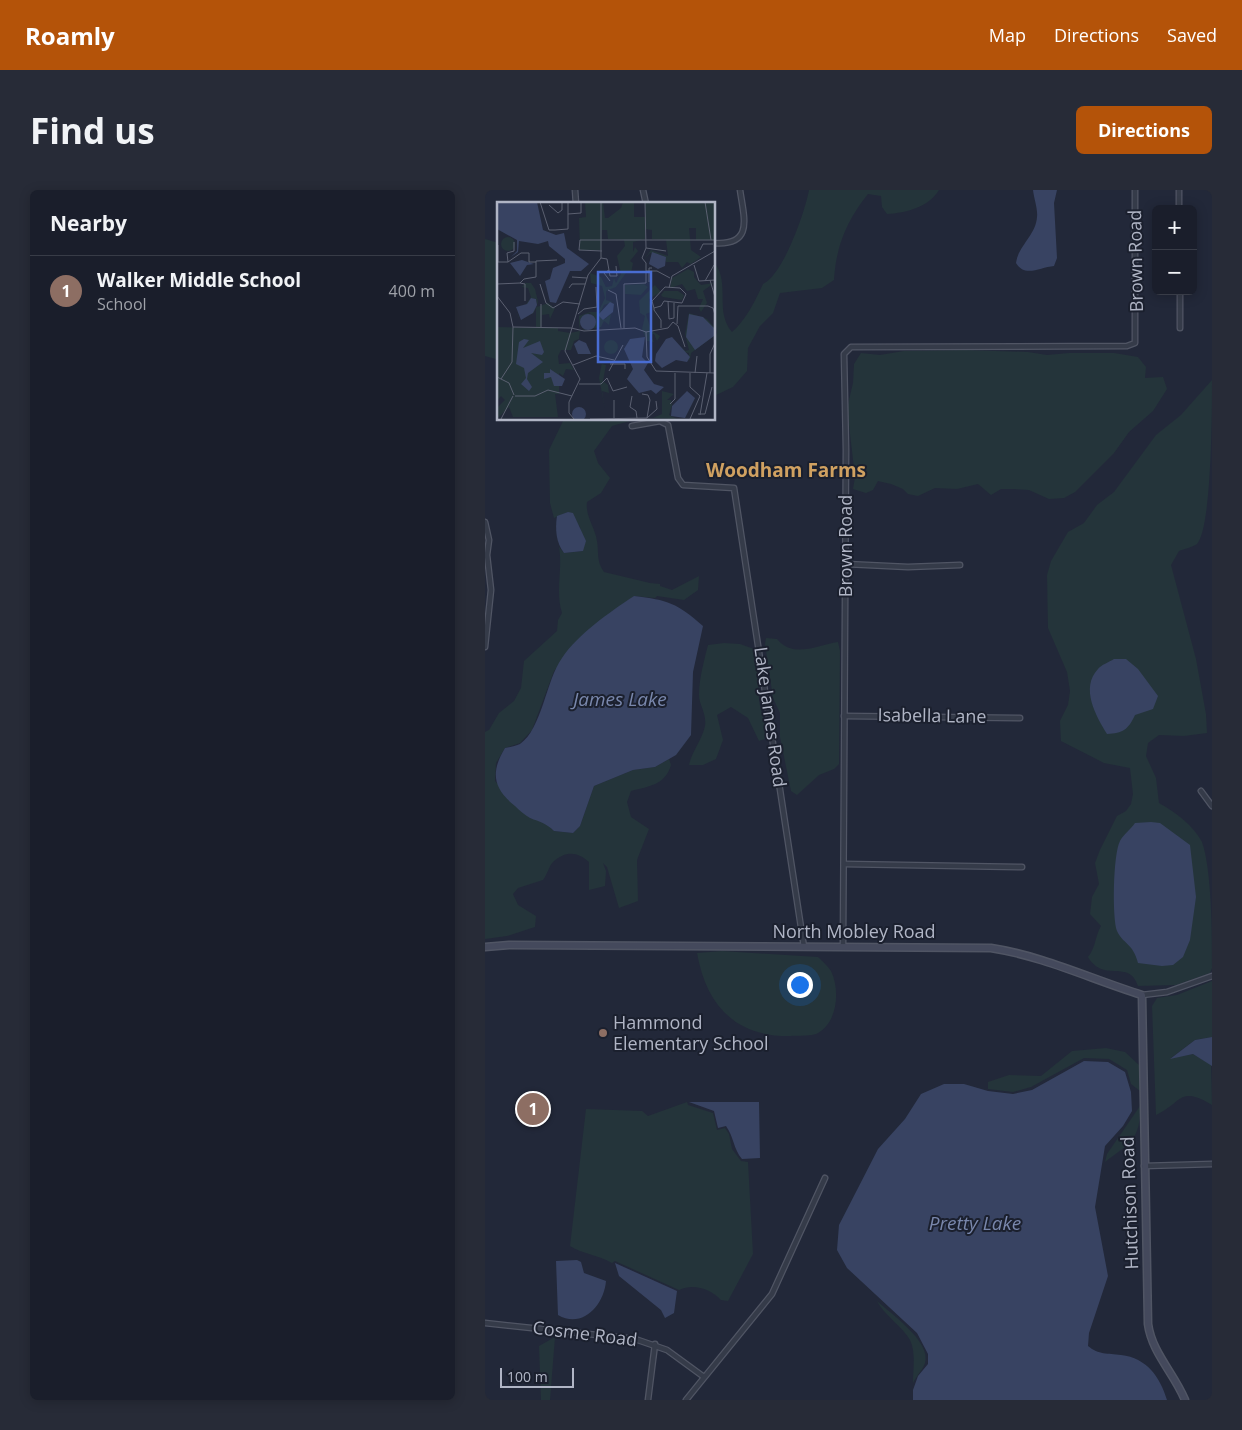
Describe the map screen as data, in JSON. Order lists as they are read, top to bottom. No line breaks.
{"streets":{"street":["Brown Road","Isabella Lane","Lake James Road","North Mobley Road","Hutchison Road","Cosme Road"]},"crossings":[["Brown Road","Isabella Lane"],["Brown Road","North Mobley Road"],["Lake James Road","North Mobley Road"],["North Mobley Road","Hutchison Road"]],"districts":["Woodham Farms"],"water":["James Lake","Pretty Lake"],"places":["Hammond Elementary School"],"scale_bar":"100 m","page":{"header":"Roamly","nav":["Map","Directions","Saved"],"buttons":"Directions","title":"Find us","heading":"Nearby","map_buttons":["+","−"],"list":[{"mark":"1","name":"Walker Middle School","note":"School","value":"400 m"}],"pins":"1","scale":"100 m"}}
